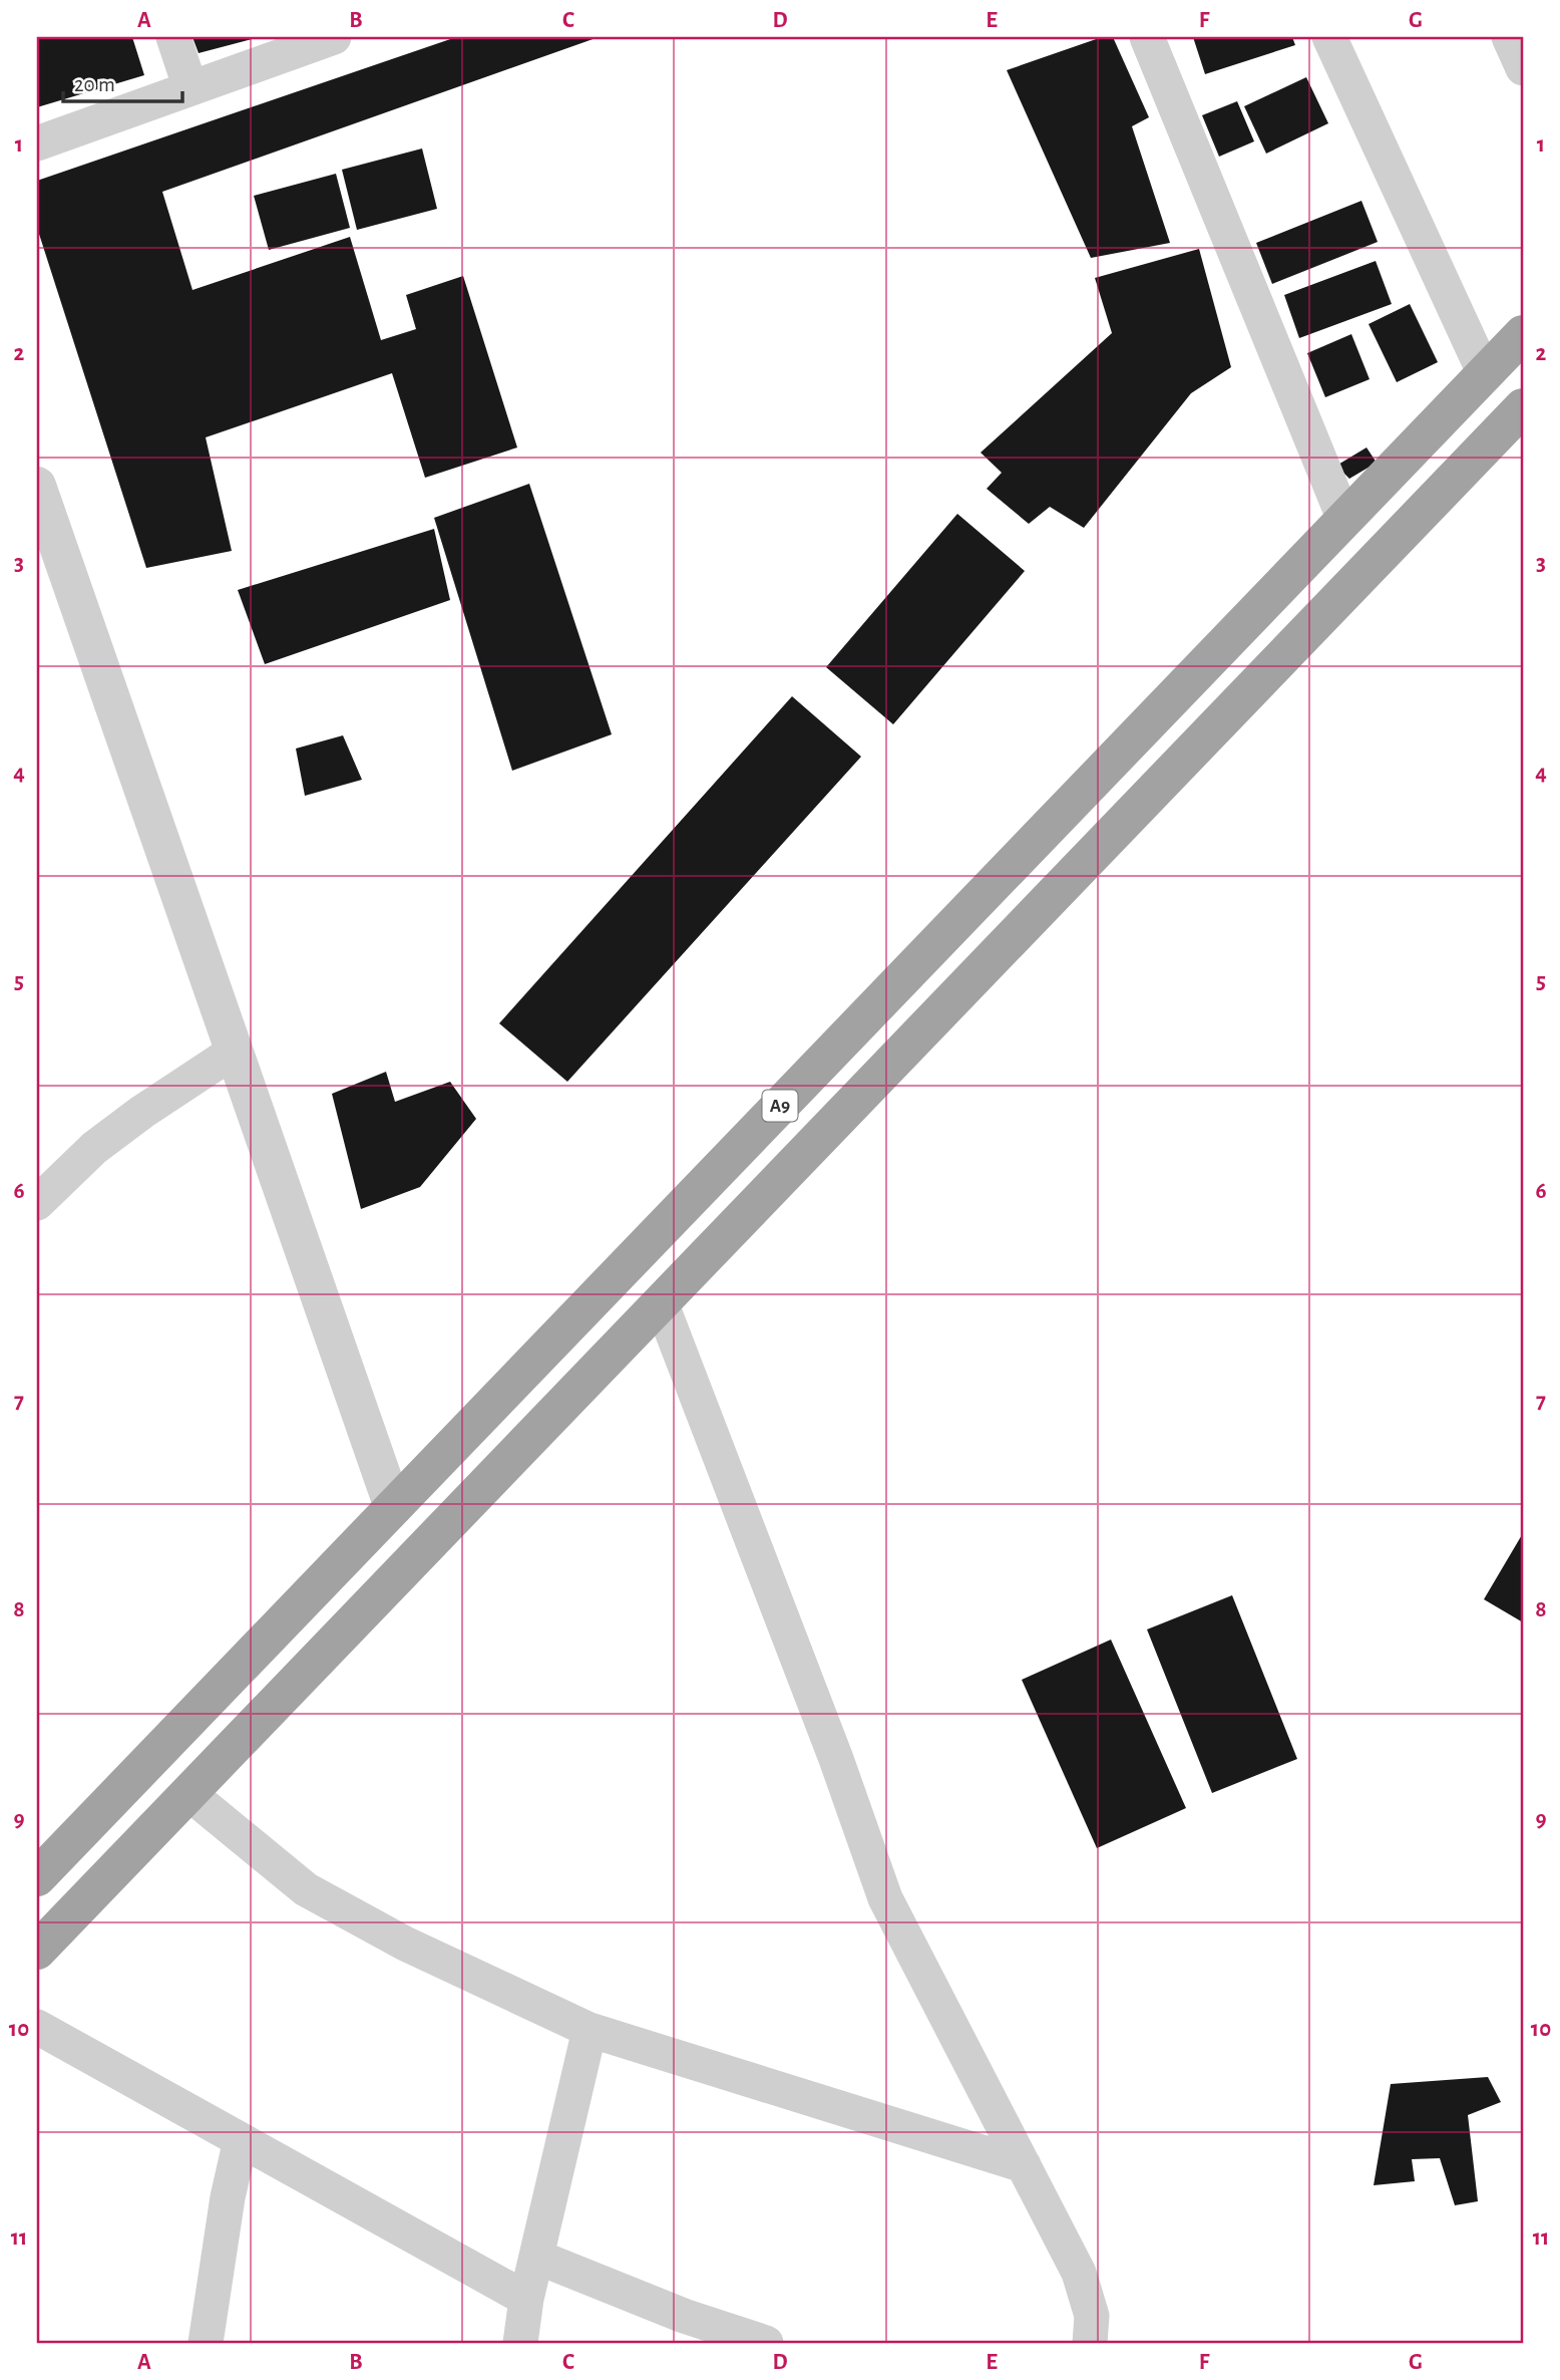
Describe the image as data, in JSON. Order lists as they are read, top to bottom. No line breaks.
{"streets":{"highway":["A9"]},"scale_bar":"20 m","grid":{"columns":["A","B","C","D","E","F","G"],"rows":["1","2","3","4","5","6","7","8","9","10","11"]}}
